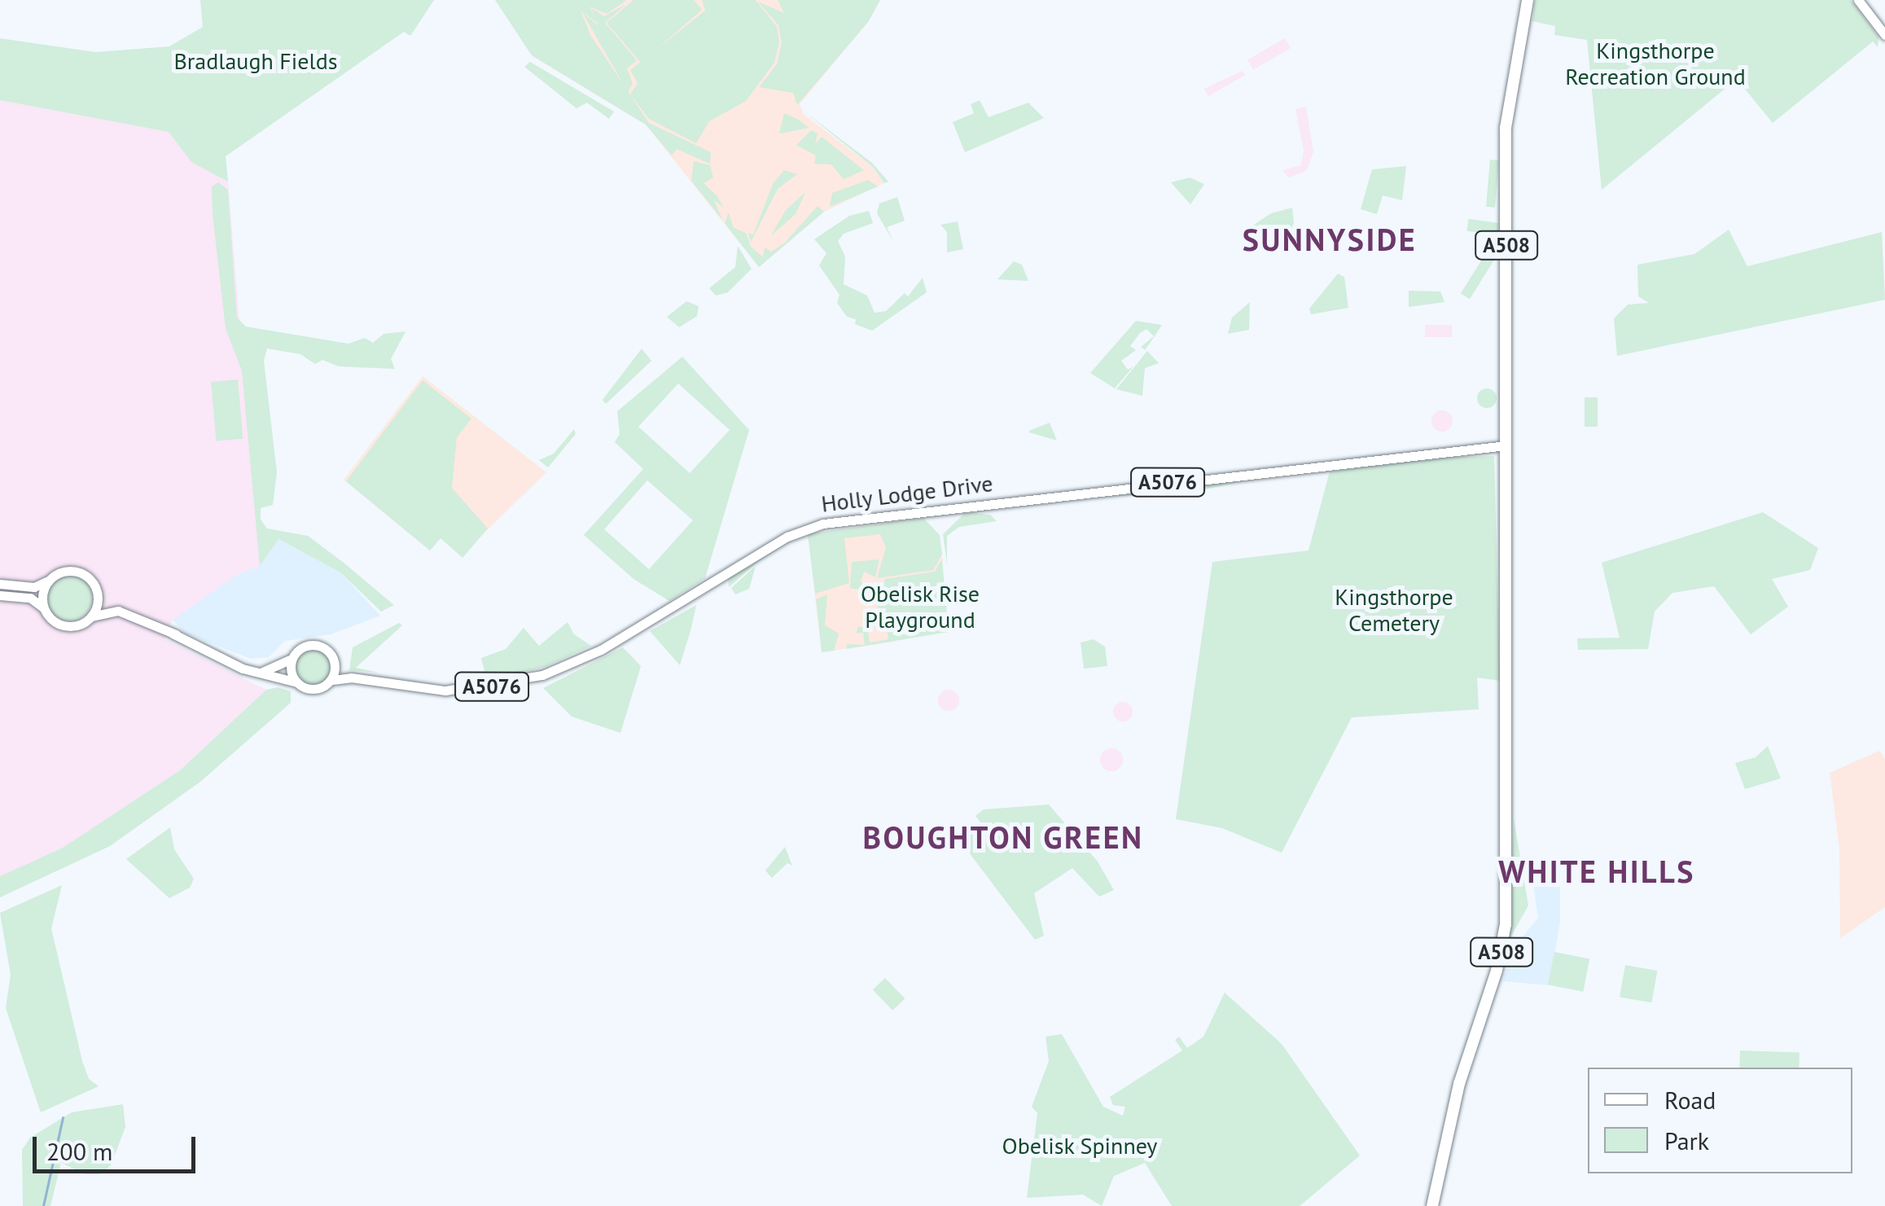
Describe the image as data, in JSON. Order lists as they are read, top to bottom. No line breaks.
{"streets":{"highway":["A508"],"main road":["A5076","Holly Lodge Drive"]},"crossings":[["A508","Holly Lodge Drive"]],"districts":["SUNNYSIDE","BOUGHTON GREEN","WHITE HILLS"],"parks":["Kingsthorpe Recreation Ground","Bradlaugh Fields","Obelisk Rise Playground","Kingsthorpe Cemetery","Obelisk Spinney"],"legend":["Road","Park"],"scale_bar":"200 m"}
